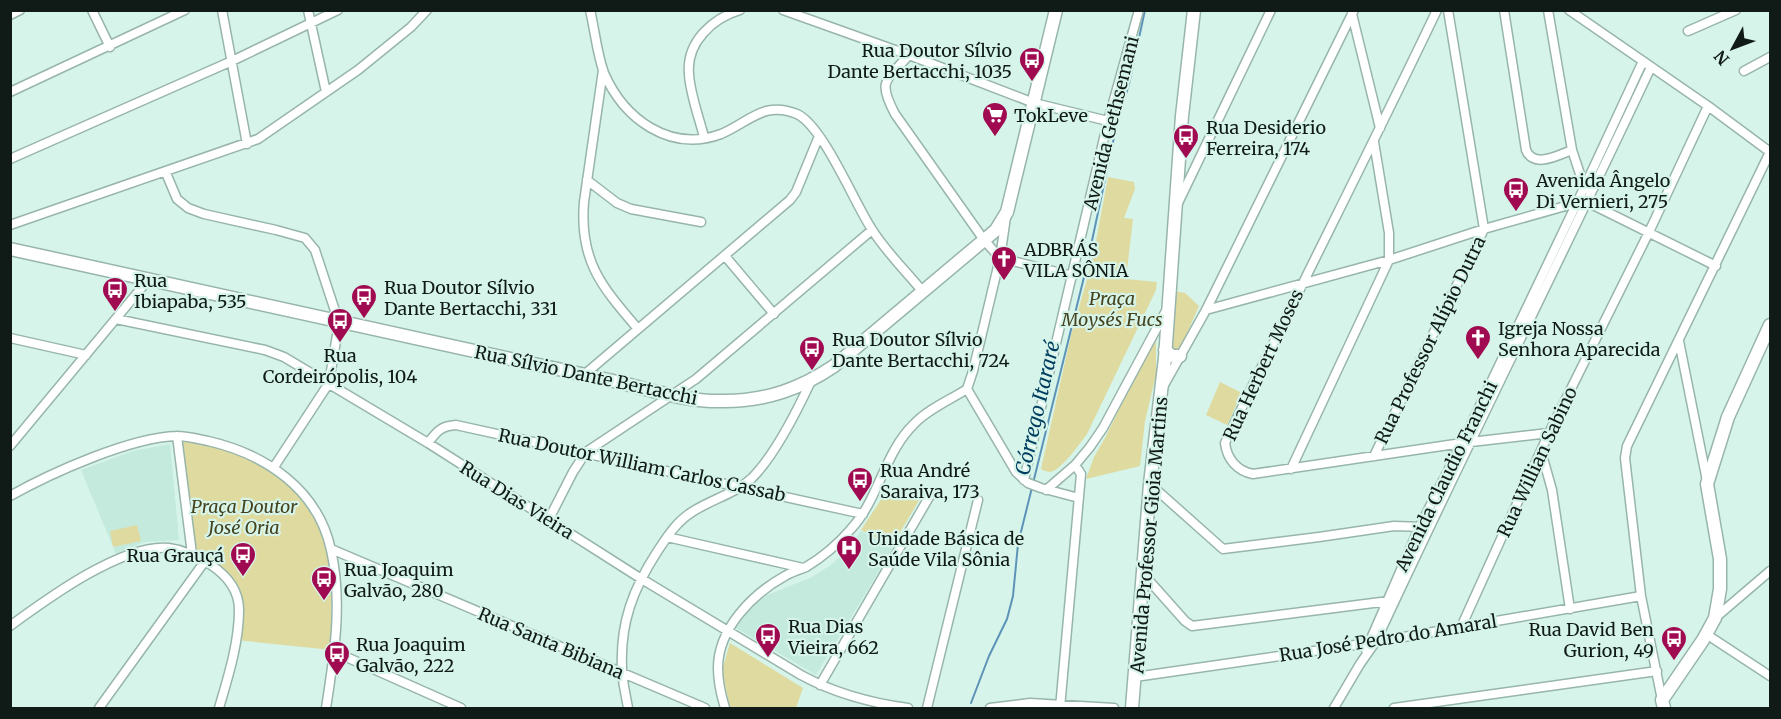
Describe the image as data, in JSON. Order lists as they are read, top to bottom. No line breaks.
{"streets":{"street":["Avenida Gethsemani","Rua Professor Alípio Dutra","Rua Herbert Moses","Rua Sílvio Dante Bertacchi","Rua Willian Sabino","Rua Doutor William Carlos Cassab","Avenida Claudio Franchi","Rua Dias Vieira","Avenida Professor Gioia Martins","Rua José Pedro do Amaral","Rua Santa Bibiana"]},"crossings":[["Rua Professor Alípio Dutra","Rua Herbert Moses"],["Rua Herbert Moses","Rua Willian Sabino"],["Rua Herbert Moses","Avenida Claudio Franchi"],["Rua Willian Sabino","Rua José Pedro do Amaral"],["Rua Doutor William Carlos Cassab","Rua Dias Vieira"],["Avenida Claudio Franchi","Rua José Pedro do Amaral"],["Avenida Professor Gioia Martins","Rua José Pedro do Amaral"]],"water":["Córrego Itararé"],"parks":["Praça Moysés Fucs","Praça Doutor José Oria"],"places":{"bus stop":["Rua Doutor Sílvio Dante Bertacchi, 1035","Rua Desiderio Ferreira, 174","Avenida Ângelo Di Vernieri, 275","Rua Ibiapaba, 535","Rua Doutor Sílvio Dante Bertacchi, 331","Rua Cordeirópolis, 104","Rua Doutor Sílvio Dante Bertacchi, 724","Rua André Saraiva, 173","Rua Grauçá","Rua Joaquim Galvão, 280","Rua Dias Vieira, 662","Rua David Ben Gurion, 49","Rua Joaquim Galvão, 222"],"supermarket":["TokLeve"],"church":["ADBRÁS VILA SÔNIA","Igreja Nossa Senhora Aparecida"],"hospital":["Unidade Básica de Saúde Vila Sônia"]},"north":"bottom left"}
